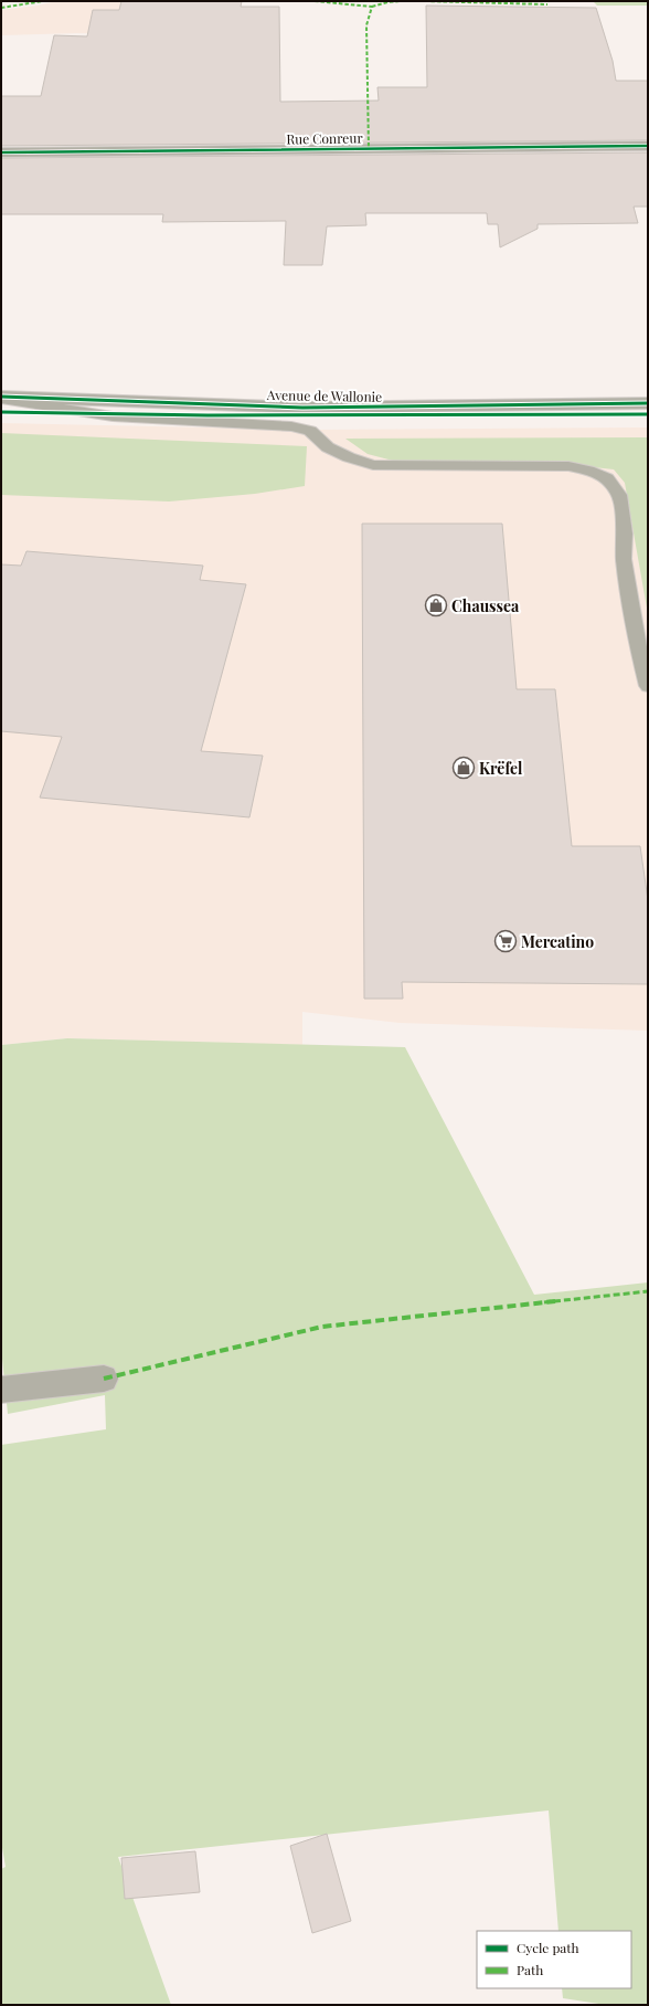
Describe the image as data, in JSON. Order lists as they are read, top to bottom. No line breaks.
{"streets":{"street":["Rue Conreur","Avenue de Wallonie"]},"places":{"shop":["Chaussea","Krëfel"],"supermarket":["Mercatino"]},"legend":["Cycle path","Path"]}
